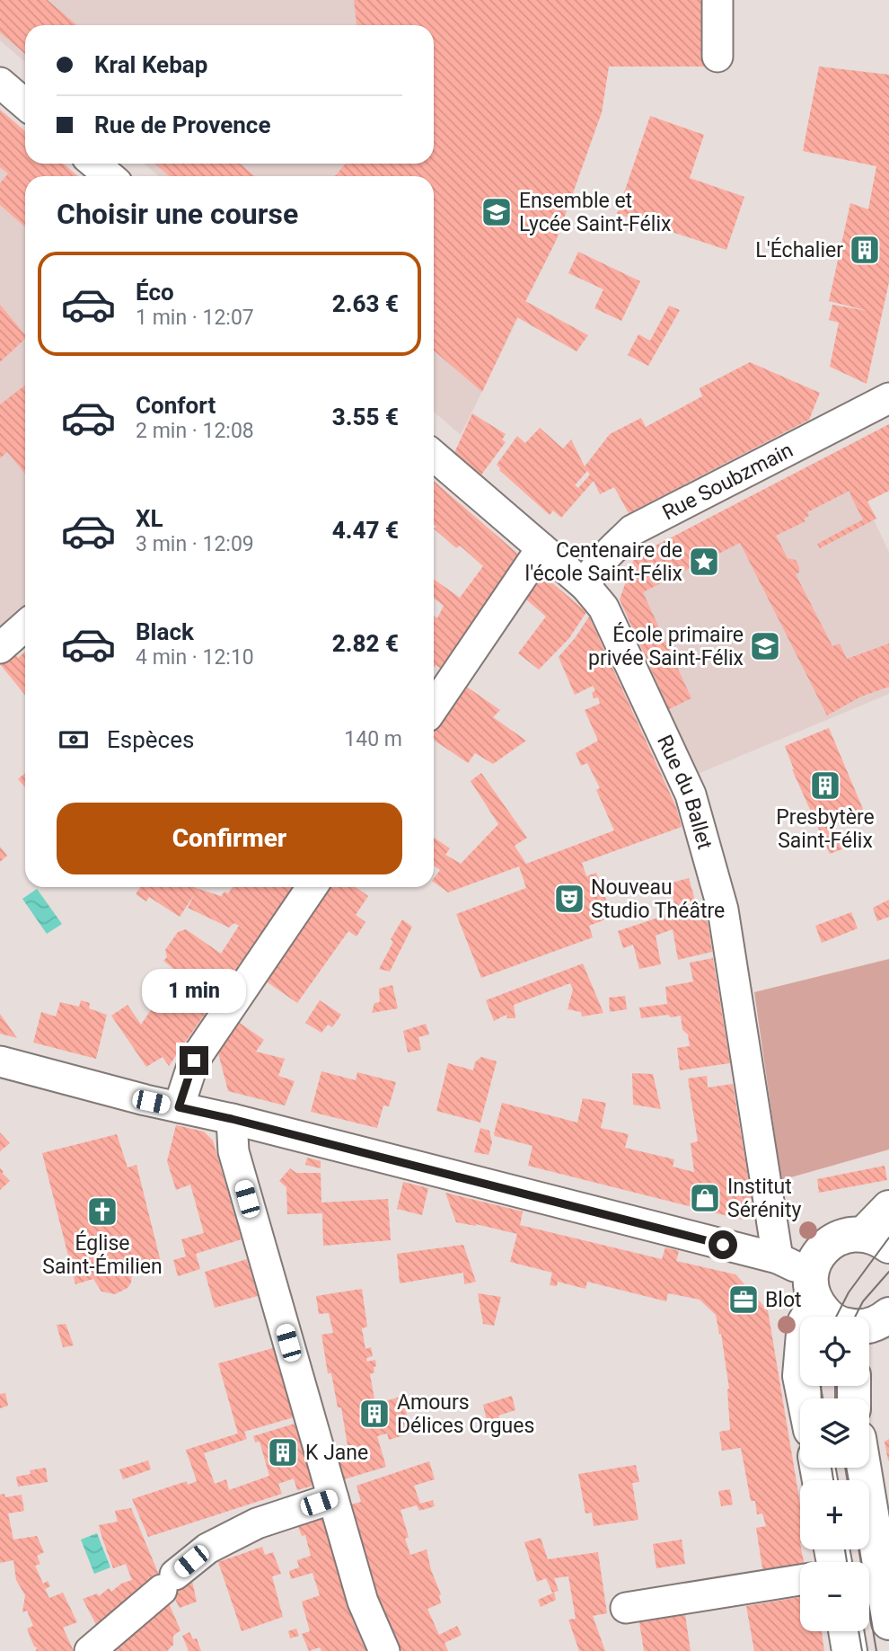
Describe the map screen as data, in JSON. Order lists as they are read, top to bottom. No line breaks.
{"streets":{"street":["Rue Soubzmain","Rue du Ballet"]},"crossings":[["Rue Soubzmain","Rue du Ballet"]],"places":{"school or university":["Ensemble et Lycée Saint-Félix","École primaire privée Saint-Félix"],"building":["L'Échalier","Presbytère Saint-Félix","Amours Délices Orgues","K Jane"],"place":["Centenaire de l'école Saint-Félix"],"theatre":["Nouveau Studio Théâtre"],"shop":["Institut Sérénity"],"church":["Église Saint-Émilien"],"office":["Blot"]},"page":{"banner":["Kral Kebap","Rue de Provence"],"heading":"Choisir une course","list":[{"name":"Éco","note":"1 min · 12:07","value":"2.63 €"},{"name":"Confort","note":"2 min · 12:08","value":"3.55 €"},{"name":"XL","note":"3 min · 12:09","value":"4.47 €"},{"name":"Black","note":"4 min · 12:10","value":"2.82 €"}],"pay":["Espèces","140 m"],"buttons":"Confirmer","bubble":"1 min","map_buttons":["+","−"]}}
